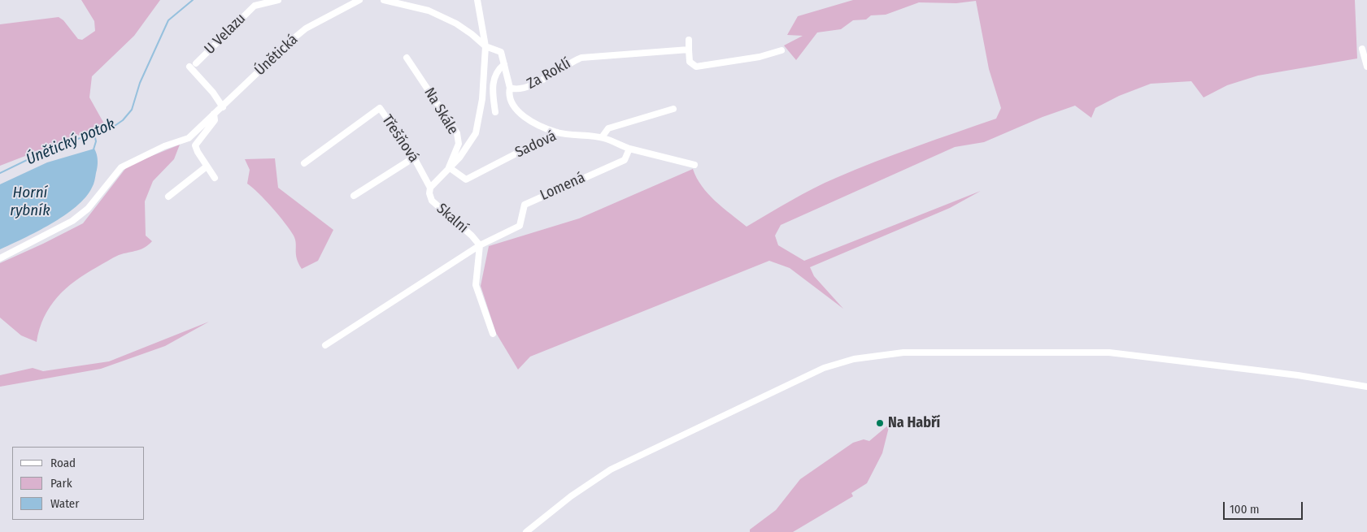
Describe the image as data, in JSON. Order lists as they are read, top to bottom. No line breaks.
{"streets":{"street":["U Velazu","Únětická","Za Roklí","Na Skále","Třešňová","Sadová","Lomená","Skalní"]},"crossings":[["Za Roklí","Skalní"],["Na Skále","Sadová"],["Na Skále","Skalní"],["Třešňová","Skalní"],["Sadová","Skalní"],["Lomená","Skalní"]],"water":["Únětický potok","Horní rybník"],"places":["Na Habří"],"legend":["Road","Park","Water"],"scale_bar":"100 m"}
